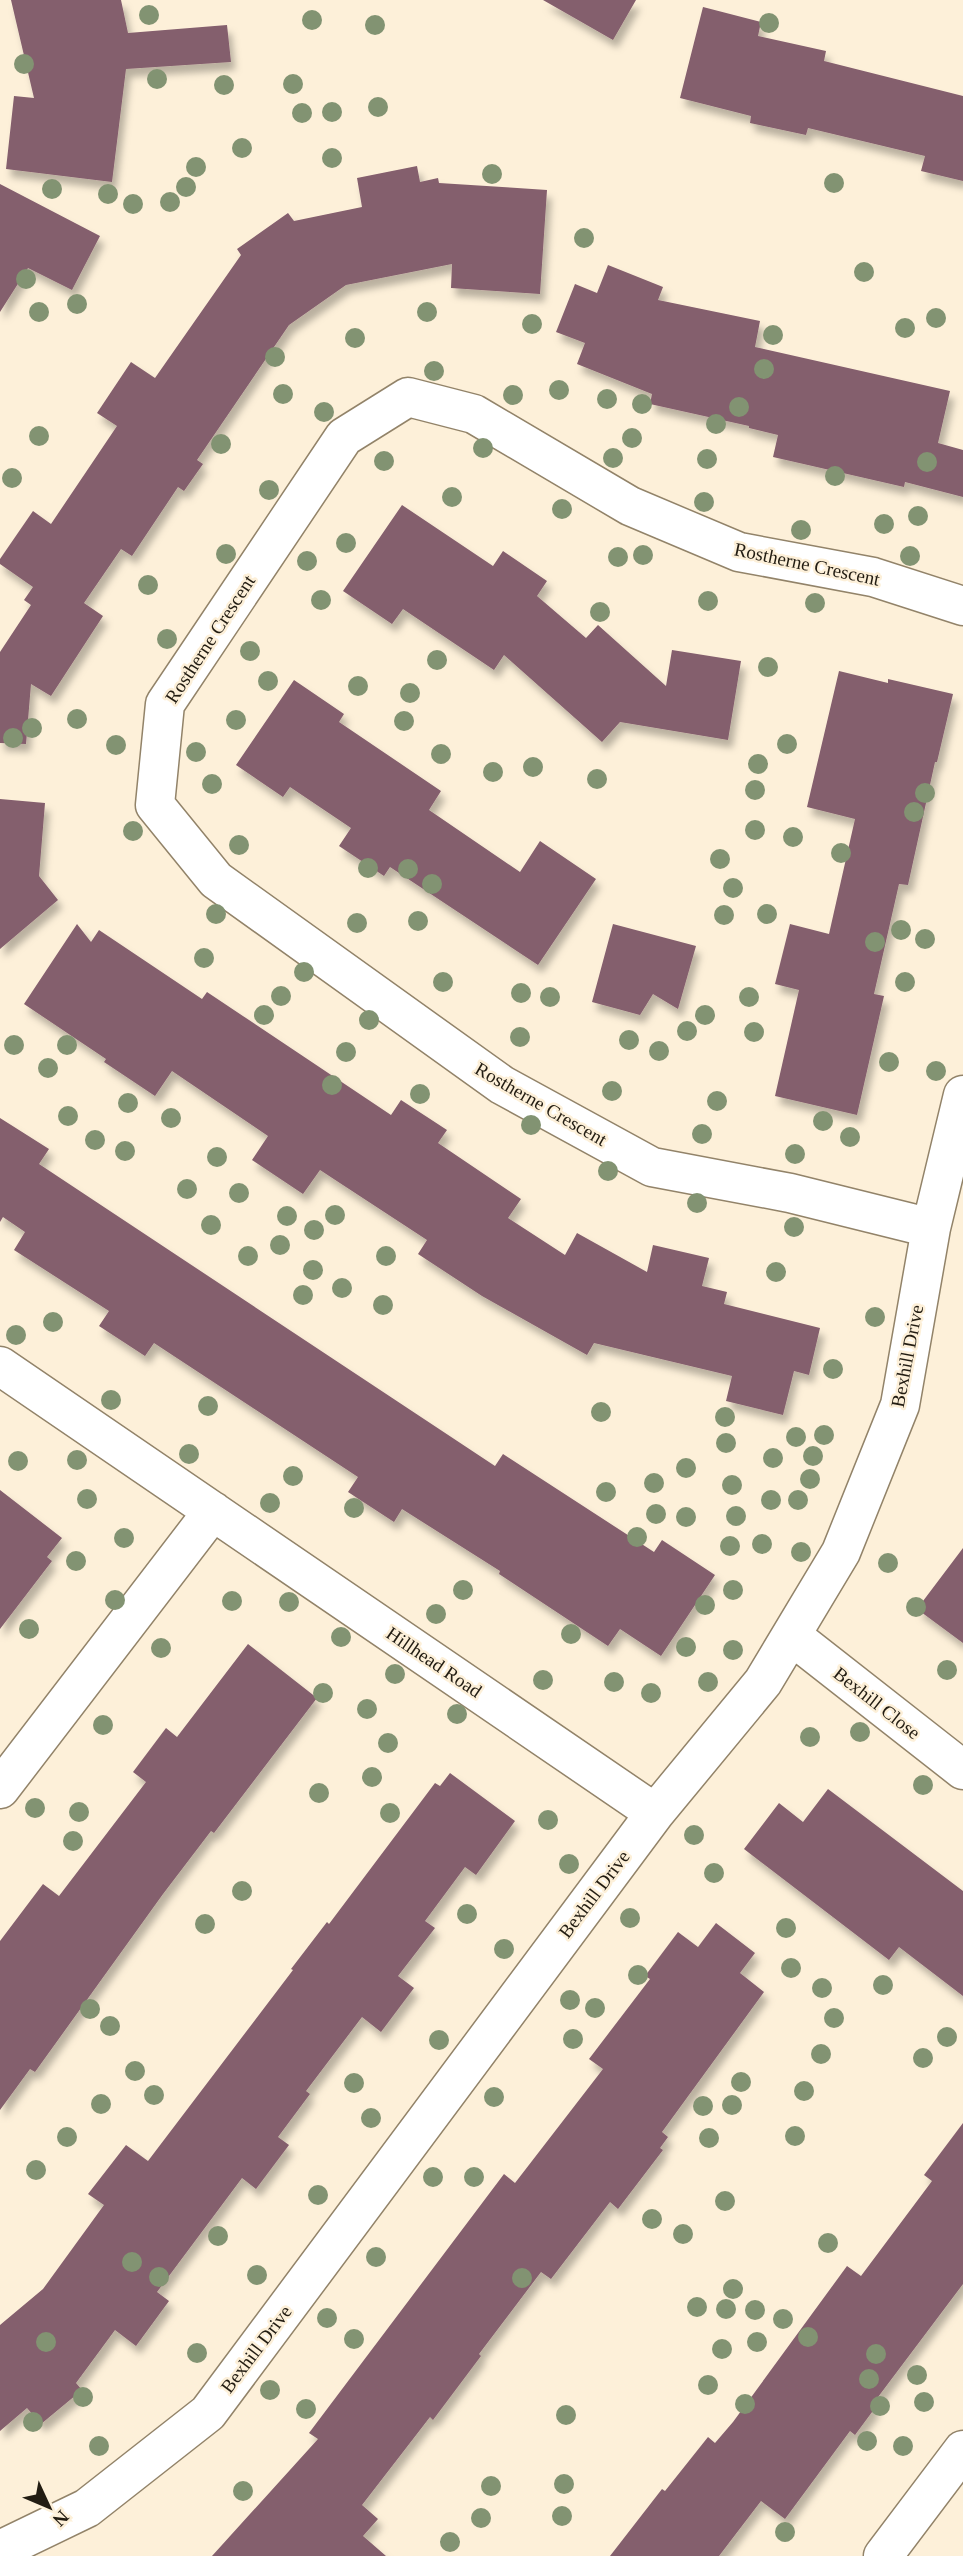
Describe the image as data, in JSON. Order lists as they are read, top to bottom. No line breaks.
{"streets":{"street":["Rostherne Crescent","Bexhill Drive","Hillhead Road","Bexhill Close"]},"crossings":[["Rostherne Crescent","Bexhill Drive"],["Bexhill Drive","Hillhead Road"],["Bexhill Drive","Bexhill Close"]],"north":"bottom right"}
